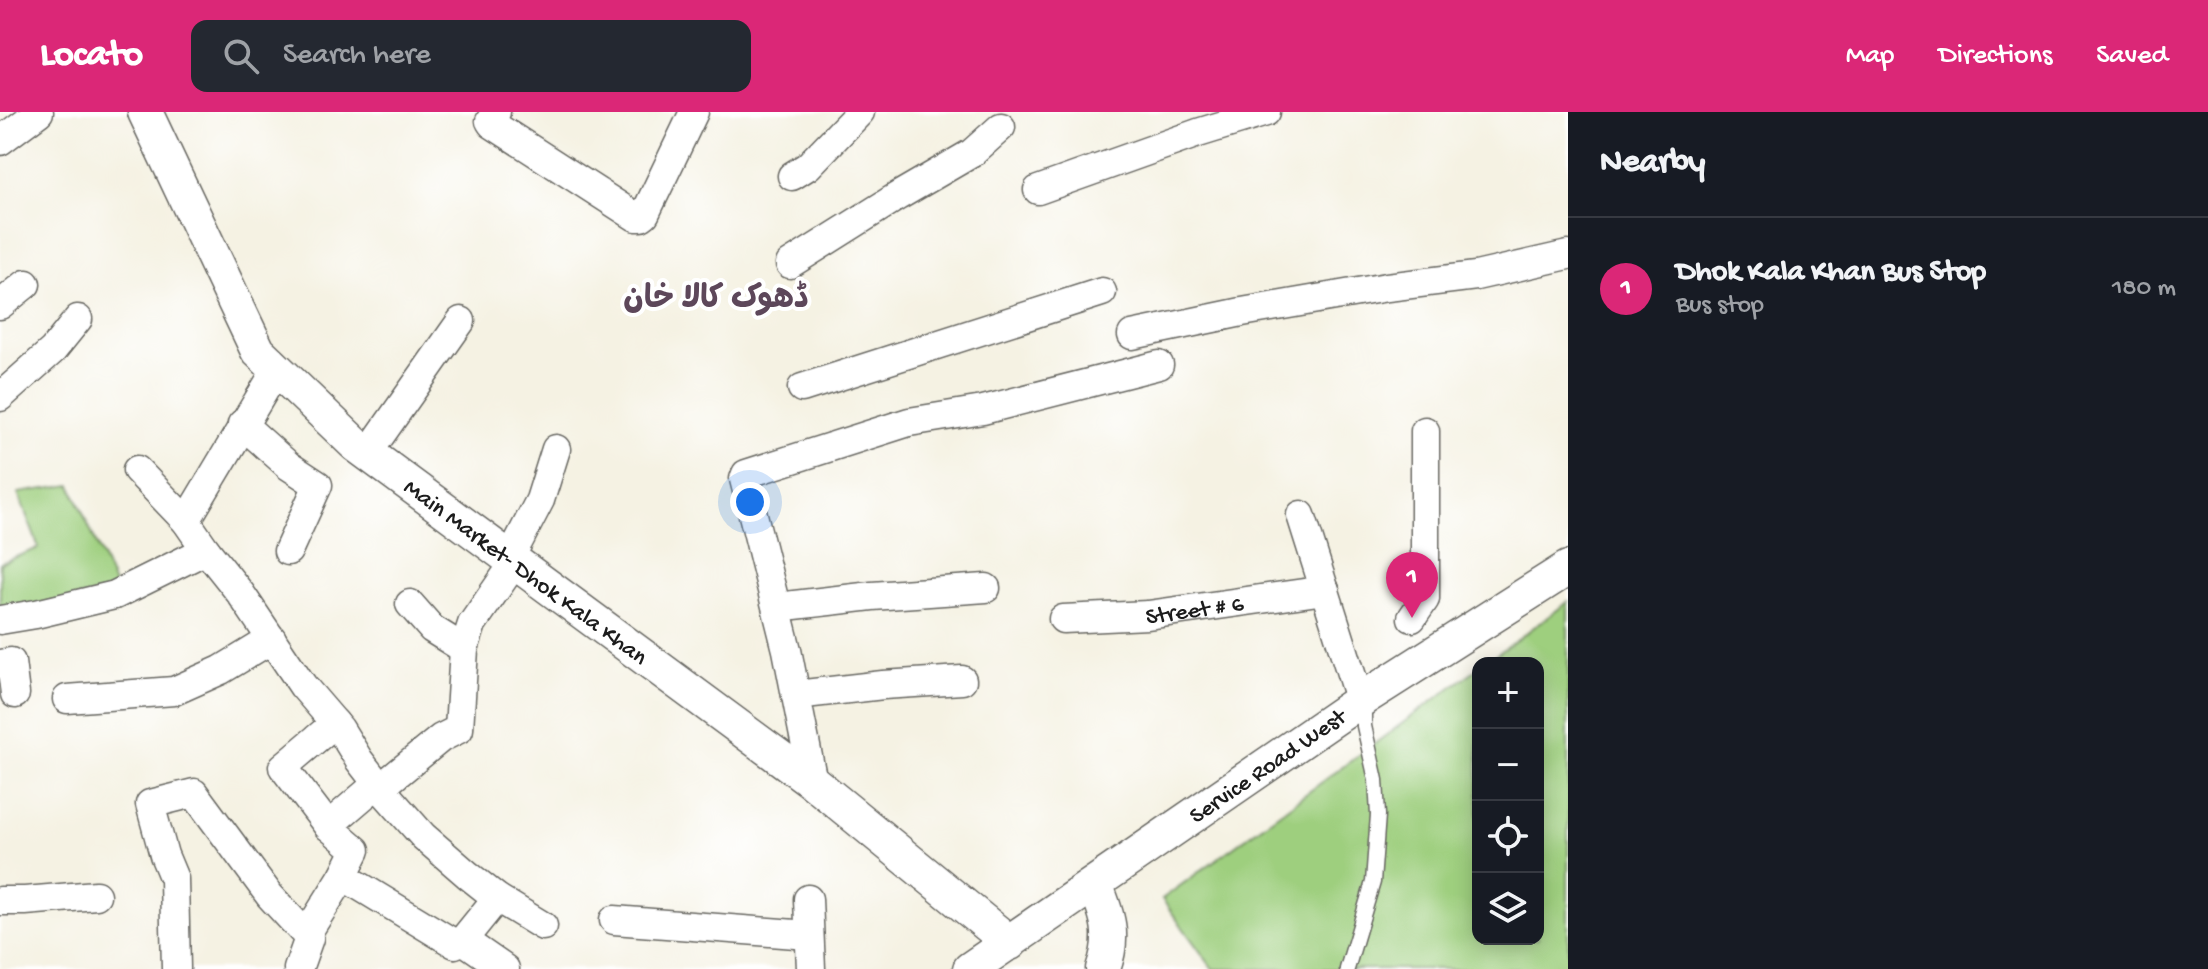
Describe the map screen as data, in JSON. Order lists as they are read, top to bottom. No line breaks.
{"streets":{"street":["Main Market- Dhok Kala Khan","Street # 6","Service Road West"]},"crossings":[["Main Market- Dhok Kala Khan","Service Road West"]],"districts":["ڈھوک کالا خان"],"page":{"header":"Locato","search":"Search here","nav":["Map","Directions","Saved"],"heading":"Nearby","list":[{"mark":"1","name":"Dhok Kala Khan Bus Stop","note":"Bus stop","value":"180 m"}],"pins":"1","map_buttons":["+","−"]}}
